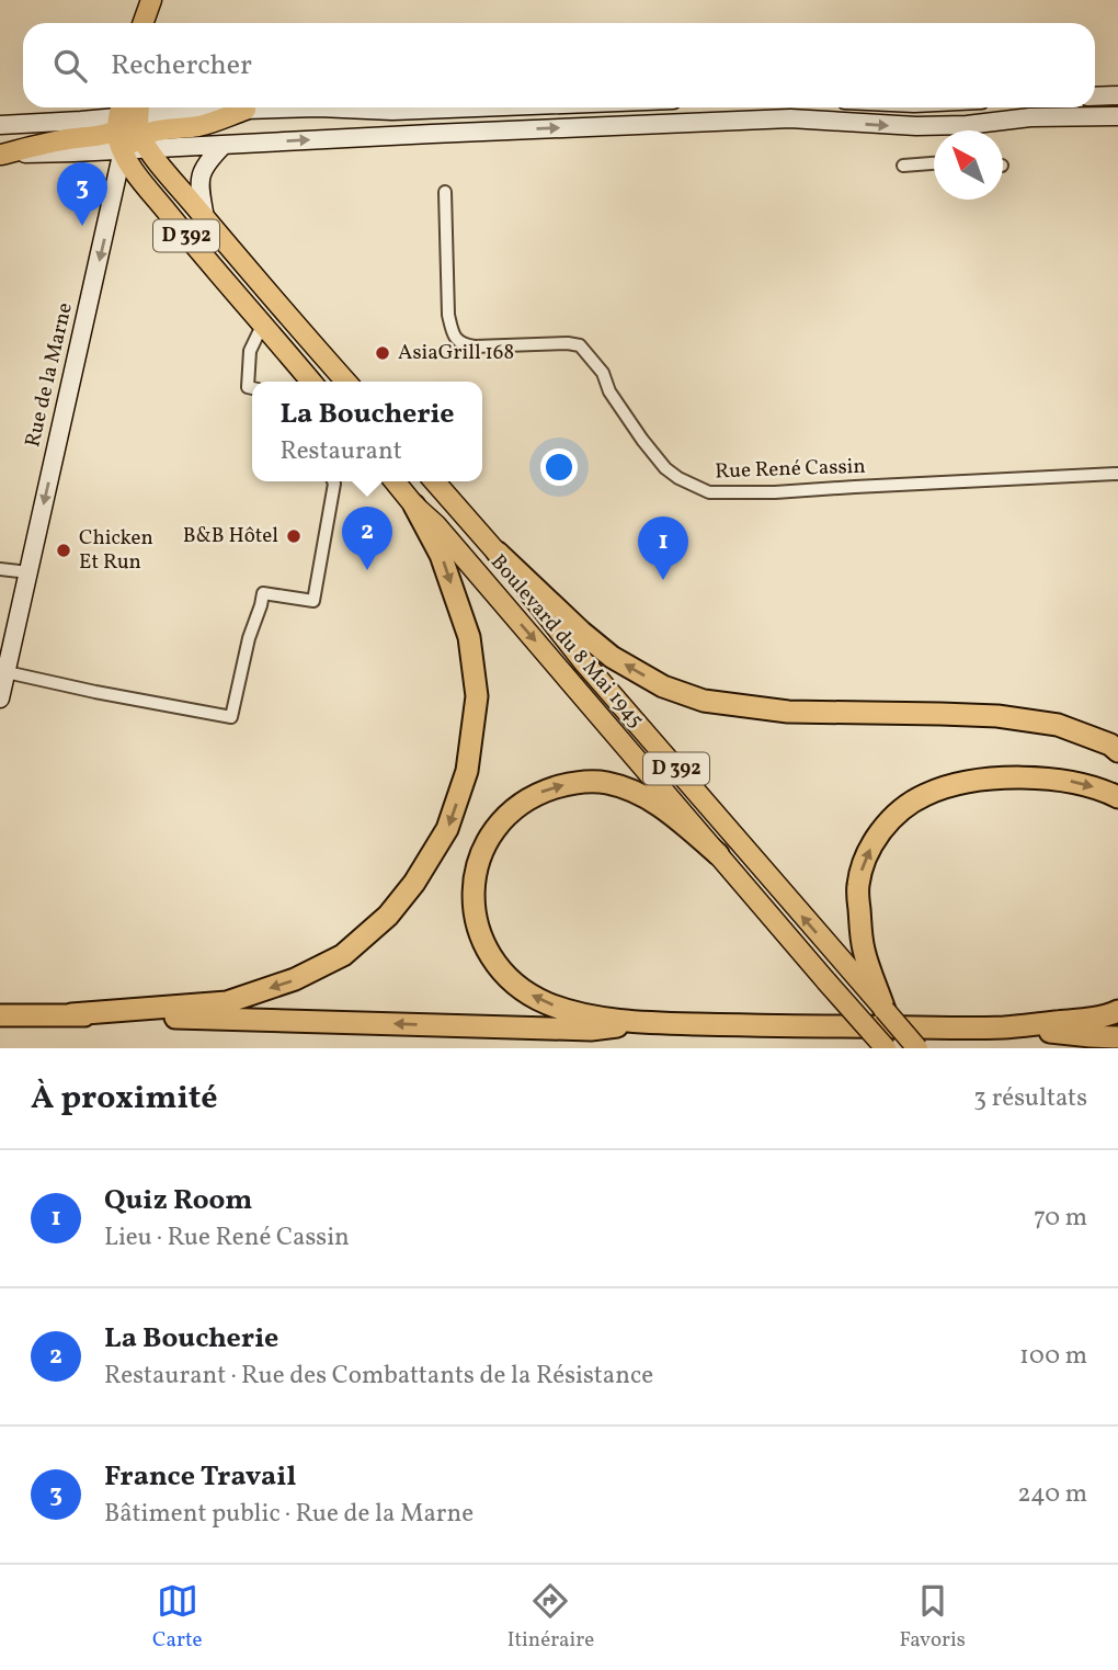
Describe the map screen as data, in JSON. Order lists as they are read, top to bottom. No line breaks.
{"streets":{"main road":["D 392","Rue de la Marne","Boulevard du 8 Mai 1945"],"street":["Rue René Cassin"]},"crossings":[["D 392","Rue de la Marne"]],"one_way":["Rue de la Marne"],"places":["AsiaGrill 168","B&B Hôtel","Chicken Et Run"],"north":"top left","page":{"search":"Rechercher","pins":["3","2","1"],"popup":["La Boucherie","Restaurant"],"heading":["À proximité","3 résultats"],"list":[{"mark":"1","name":"Quiz Room","note":"Lieu · Rue René Cassin","value":"70 m"},{"mark":"2","name":"La Boucherie","note":"Restaurant · Rue des Combattants de la Résistance","value":"100 m"},{"mark":"3","name":"France Travail","note":"Bâtiment public · Rue de la Marne","value":"240 m"}],"nav":["Carte","Itinéraire","Favoris"]}}
